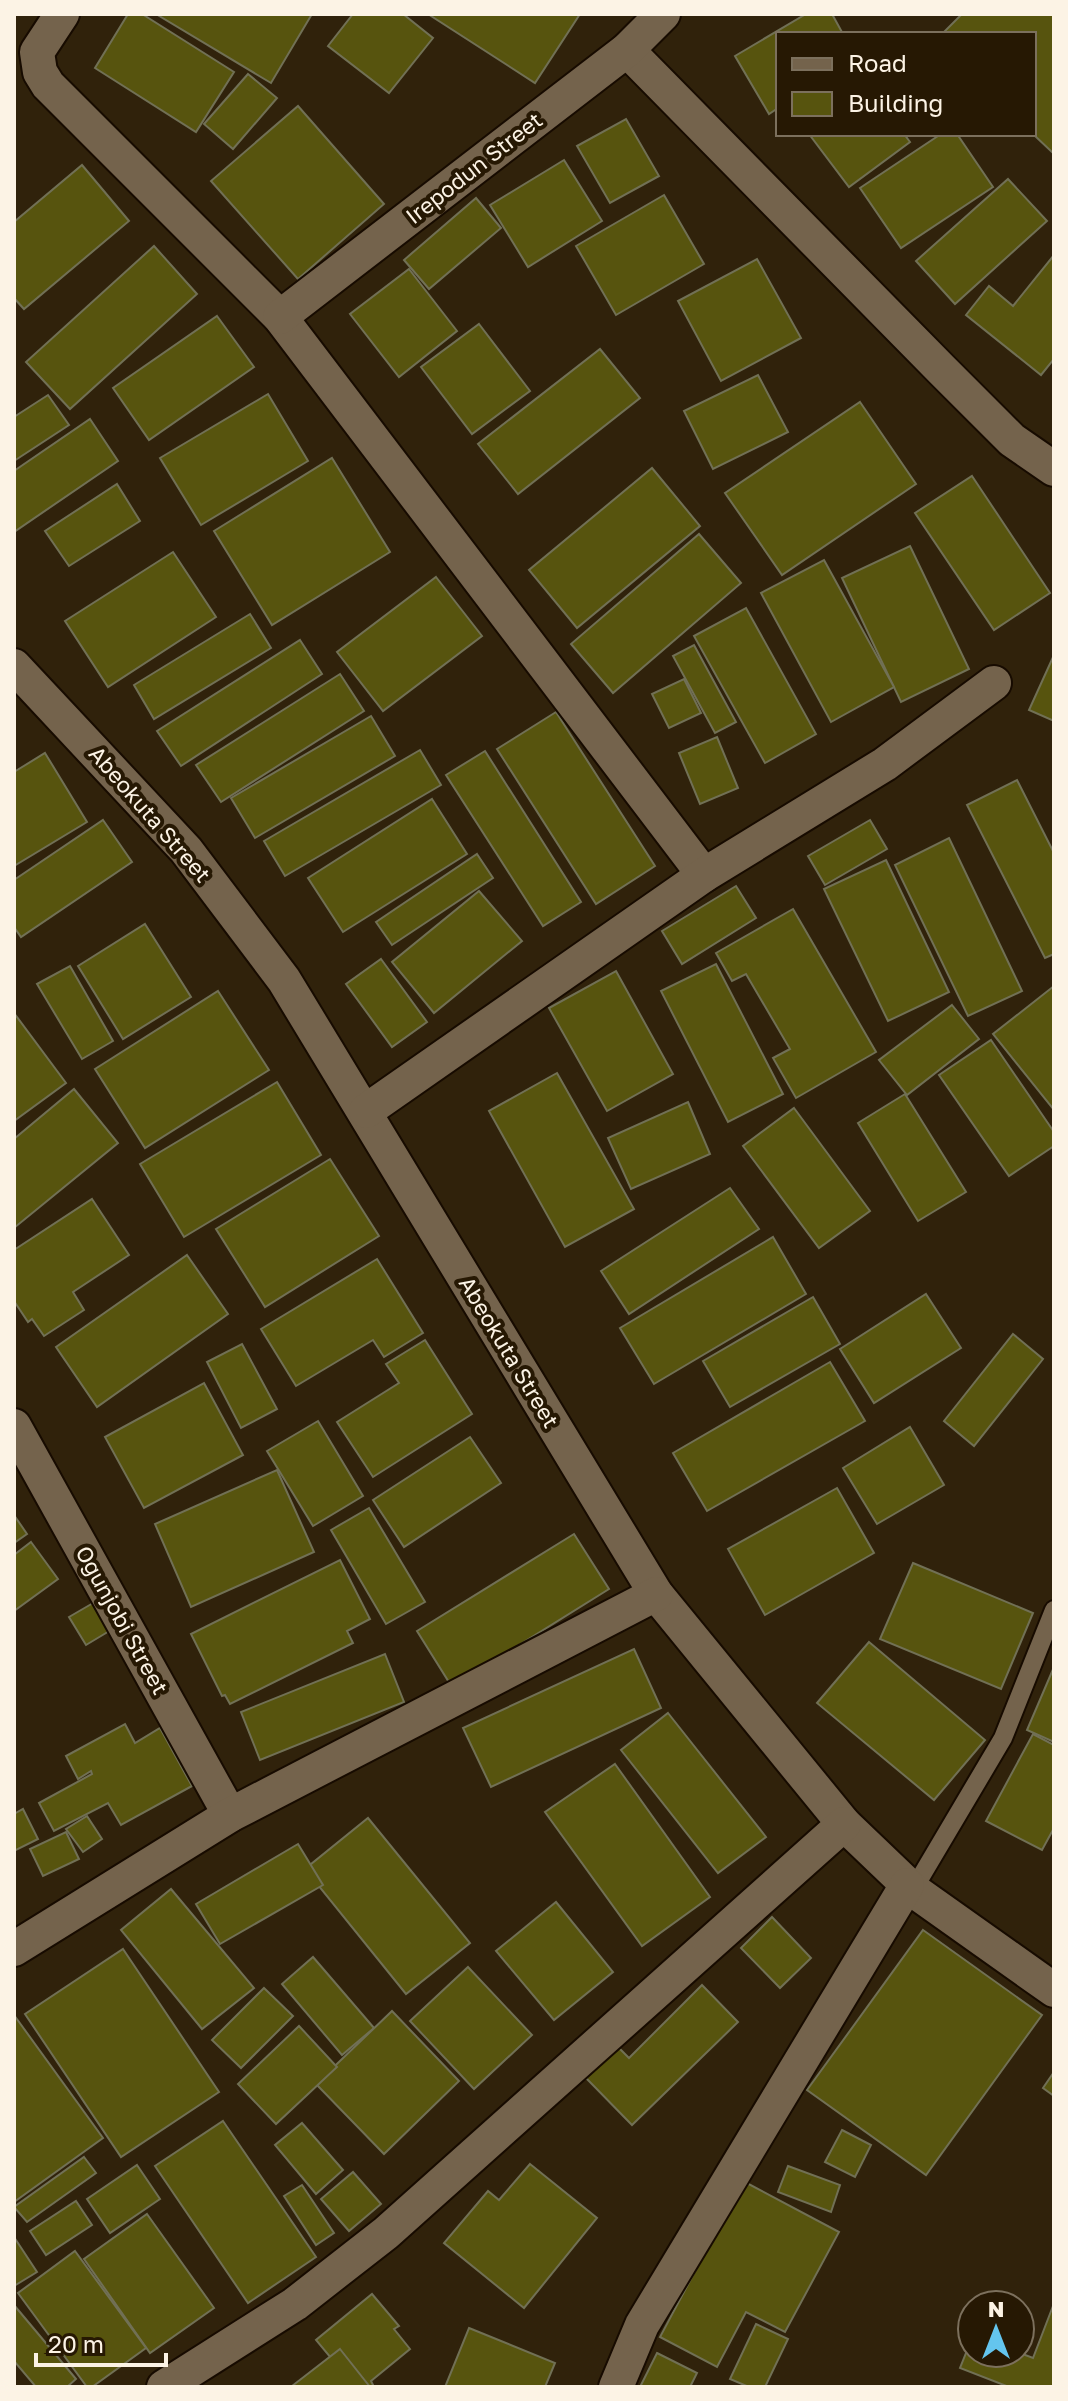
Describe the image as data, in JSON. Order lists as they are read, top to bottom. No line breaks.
{"streets":{"street":["Irepodun Street","Abeokuta Street","Ogunjobi Street"]},"legend":["Road","Building"],"scale_bar":"20 m","north":"top"}
